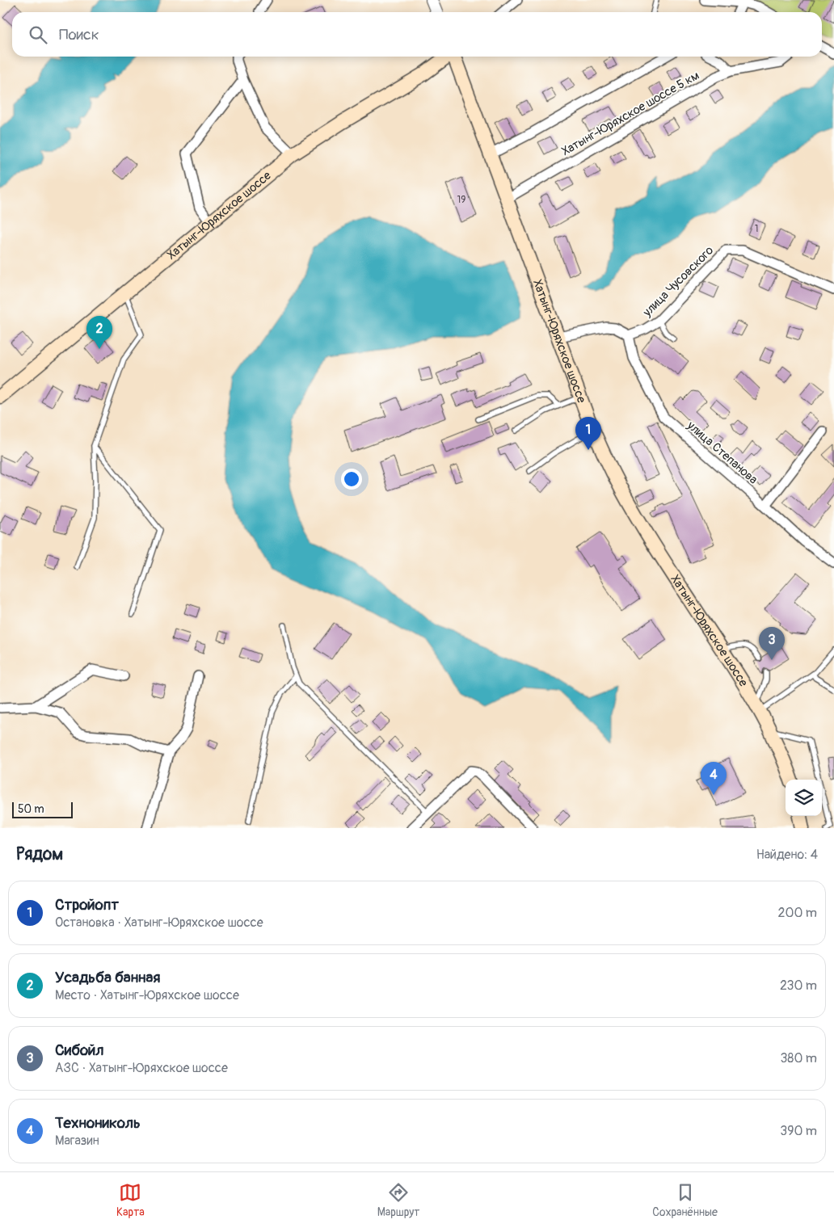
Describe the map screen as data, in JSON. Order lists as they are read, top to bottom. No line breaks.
{"streets":{"main road":["Хатынг-Юряхское шоссе"],"street":["Хатынг-Юряхское шоссе 5 км","улица Чусовского","улица Степанова"]},"crossings":[["Хатынг-Юряхское шоссе 5 км","Хатынг-Юряхское шоссе"],["улица Чусовского","улица Степанова"]],"house_numbers":["19","1"],"scale_bar":"50 m","page":{"search":"Поиск","pins":["2","1","3","4"],"scale":"50 m","heading":["Рядом","Найдено: 4"],"list":[{"mark":"1","name":"Стройопт","note":"Остановка · Хатынг-Юряхское шоссе","value":"200 m"},{"mark":"2","name":"Усадьба банная","note":"Место · Хатынг-Юряхское шоссе","value":"230 m"},{"mark":"3","name":"Сибойл","note":"АЗС · Хатынг-Юряхское шоссе","value":"380 m"},{"mark":"4","name":"Технониколь","note":"Магазин","value":"390 m"}],"nav":["Карта","Маршрут","Сохранённые"]}}
